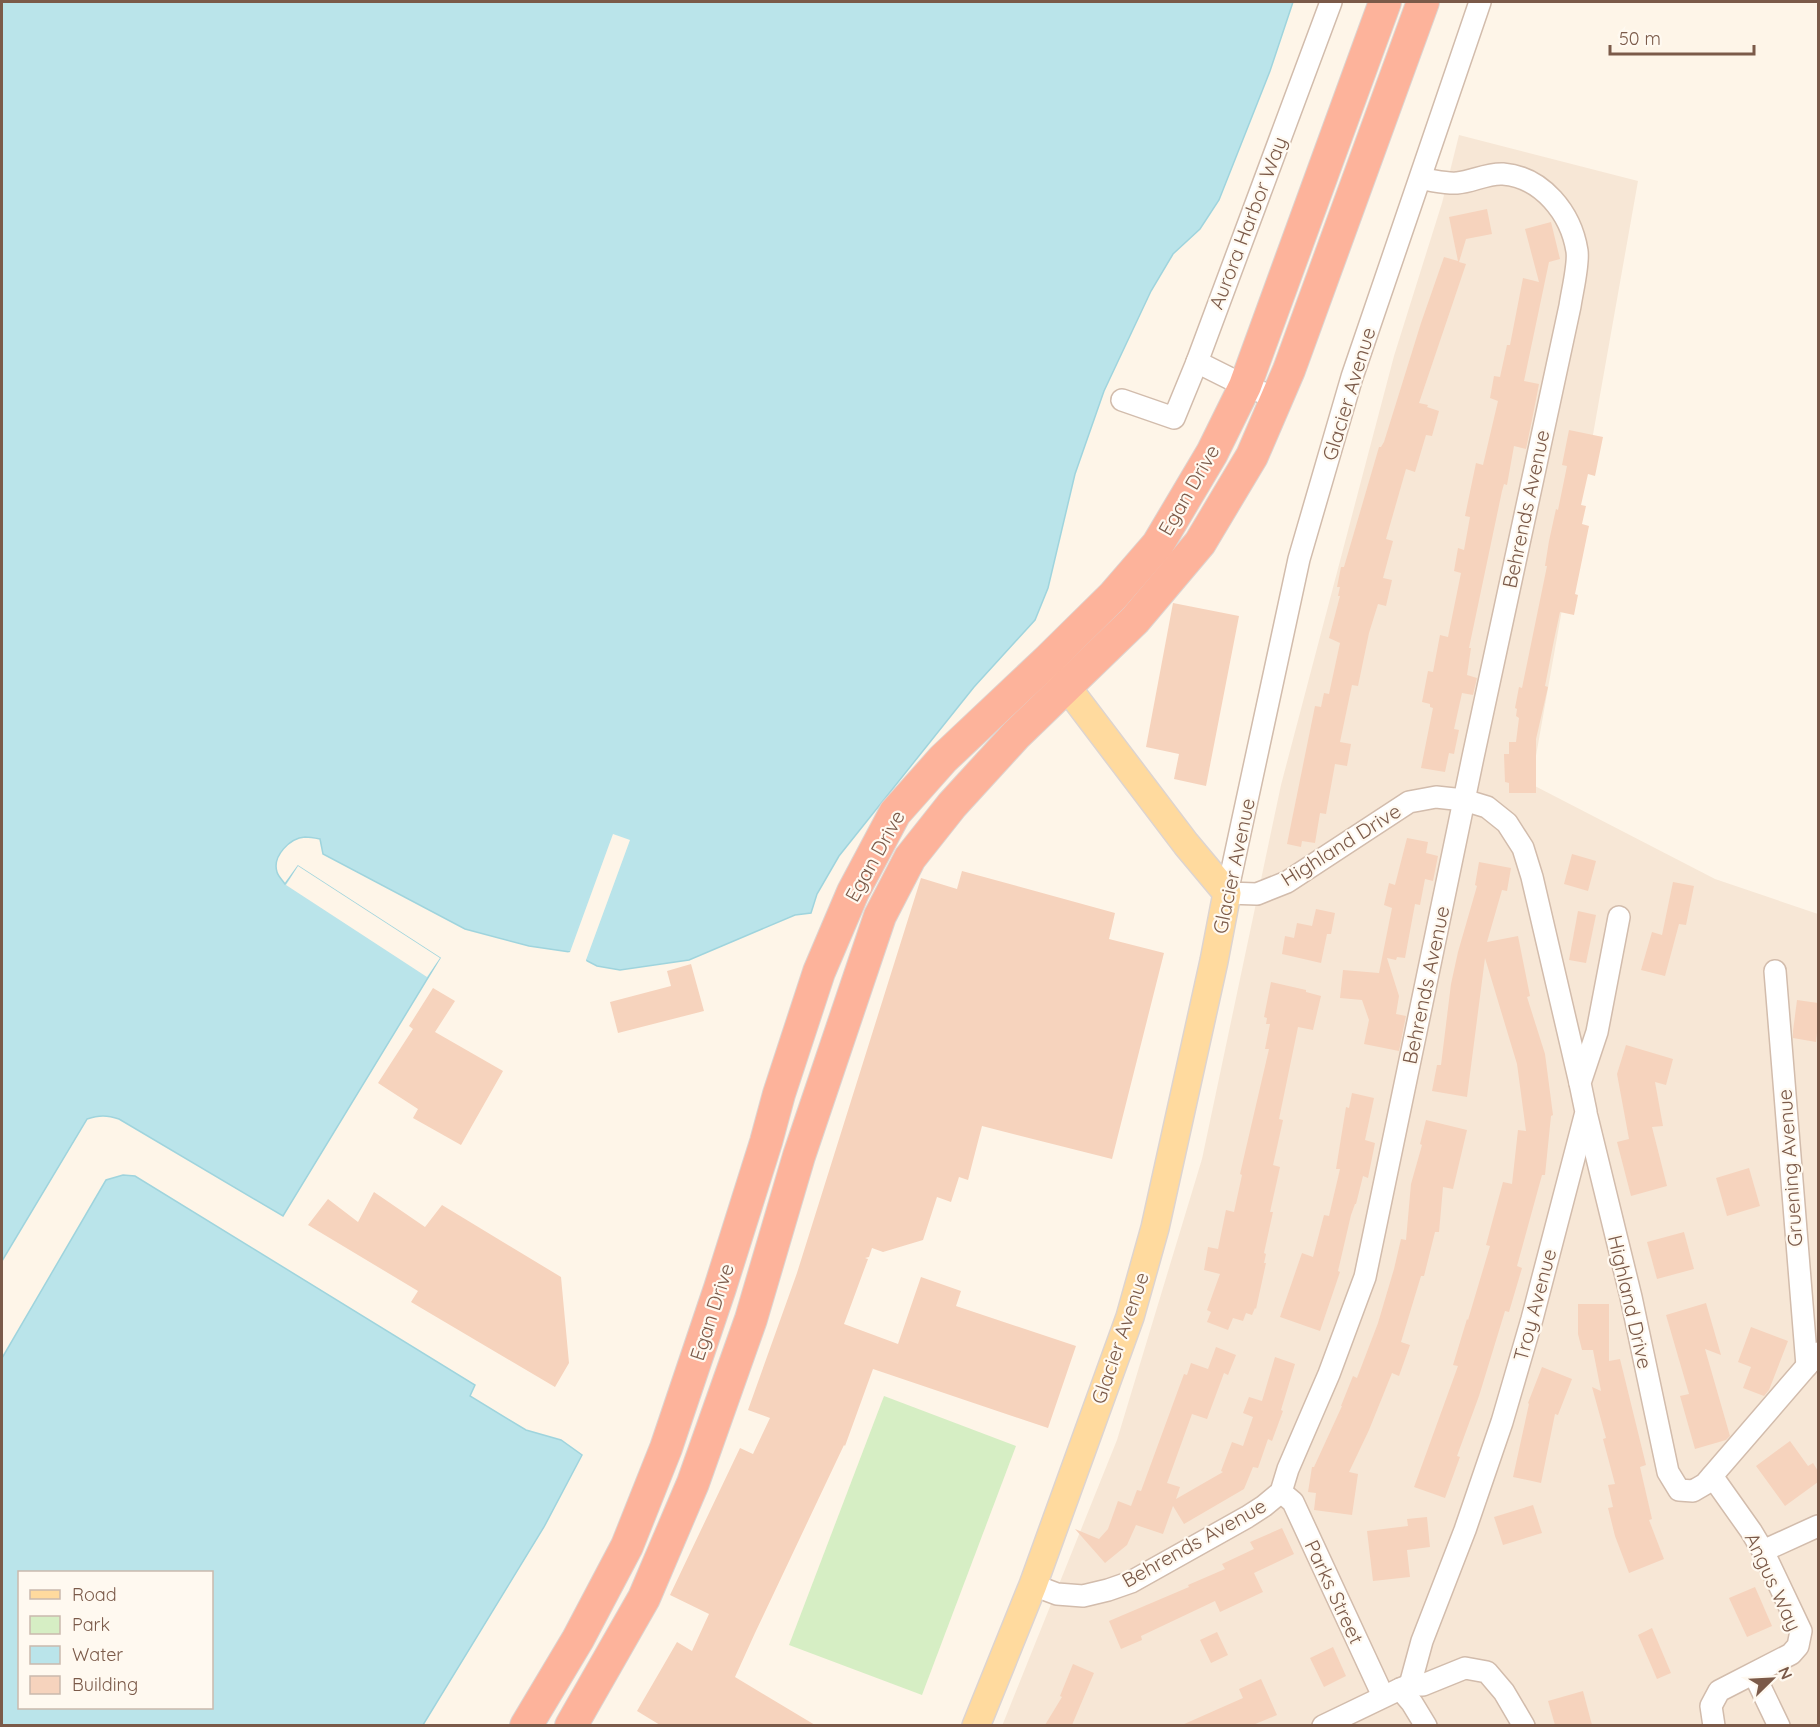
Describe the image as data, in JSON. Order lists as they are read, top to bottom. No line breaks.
{"streets":{"highway":["Egan Drive"],"main road":["Glacier Avenue"],"street":["Aurora Harbor Way","Behrends Avenue","Highland Drive","Gruening Avenue","Troy Avenue","Angus Way","Parks Street"]},"crossings":[["Glacier Avenue","Behrends Avenue"],["Glacier Avenue","Highland Drive"],["Behrends Avenue","Highland Drive"],["Behrends Avenue","Parks Street"],["Highland Drive","Troy Avenue"],["Highland Drive","Angus Way"],["Troy Avenue","Parks Street"]],"legend":["Road","Park","Water","Building"],"scale_bar":"50 m","north":"top right"}
